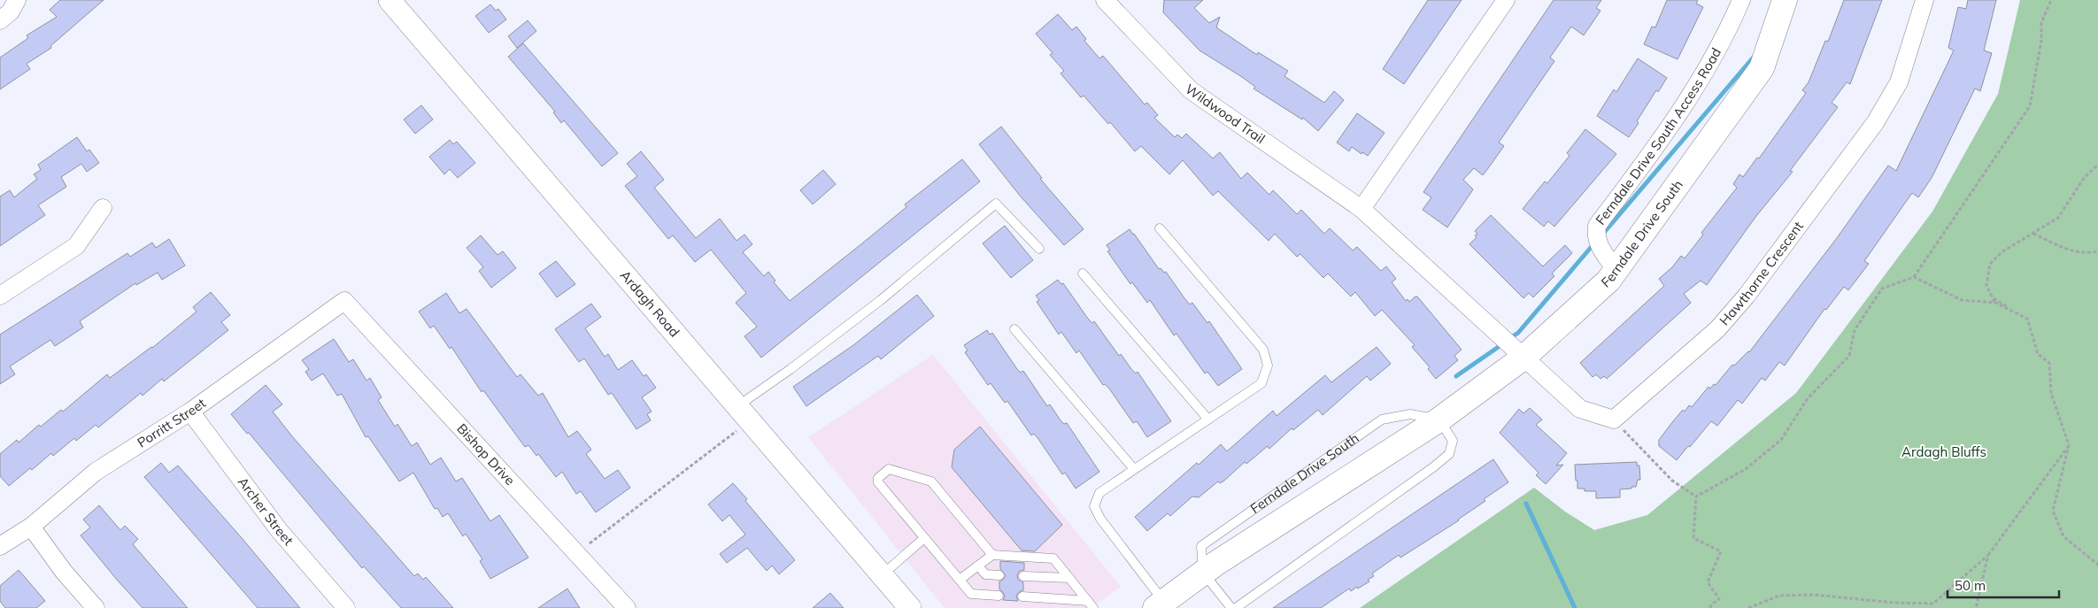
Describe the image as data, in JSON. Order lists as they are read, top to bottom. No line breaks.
{"streets":{"main road":["Ferndale Drive South"],"street":["Wildwood Trail","Ferndale Drive South Access Road","Hawthorne Crescent","Ardagh Road","Porritt Street","Bishop Drive","Archer Street"]},"crossings":[["Wildwood Trail","Ferndale Drive South"],["Ferndale Drive South Access Road","Ferndale Drive South"],["Porritt Street","Bishop Drive"],["Porritt Street","Archer Street"]],"parks":["Ardagh Bluffs"],"scale_bar":"50 m"}
